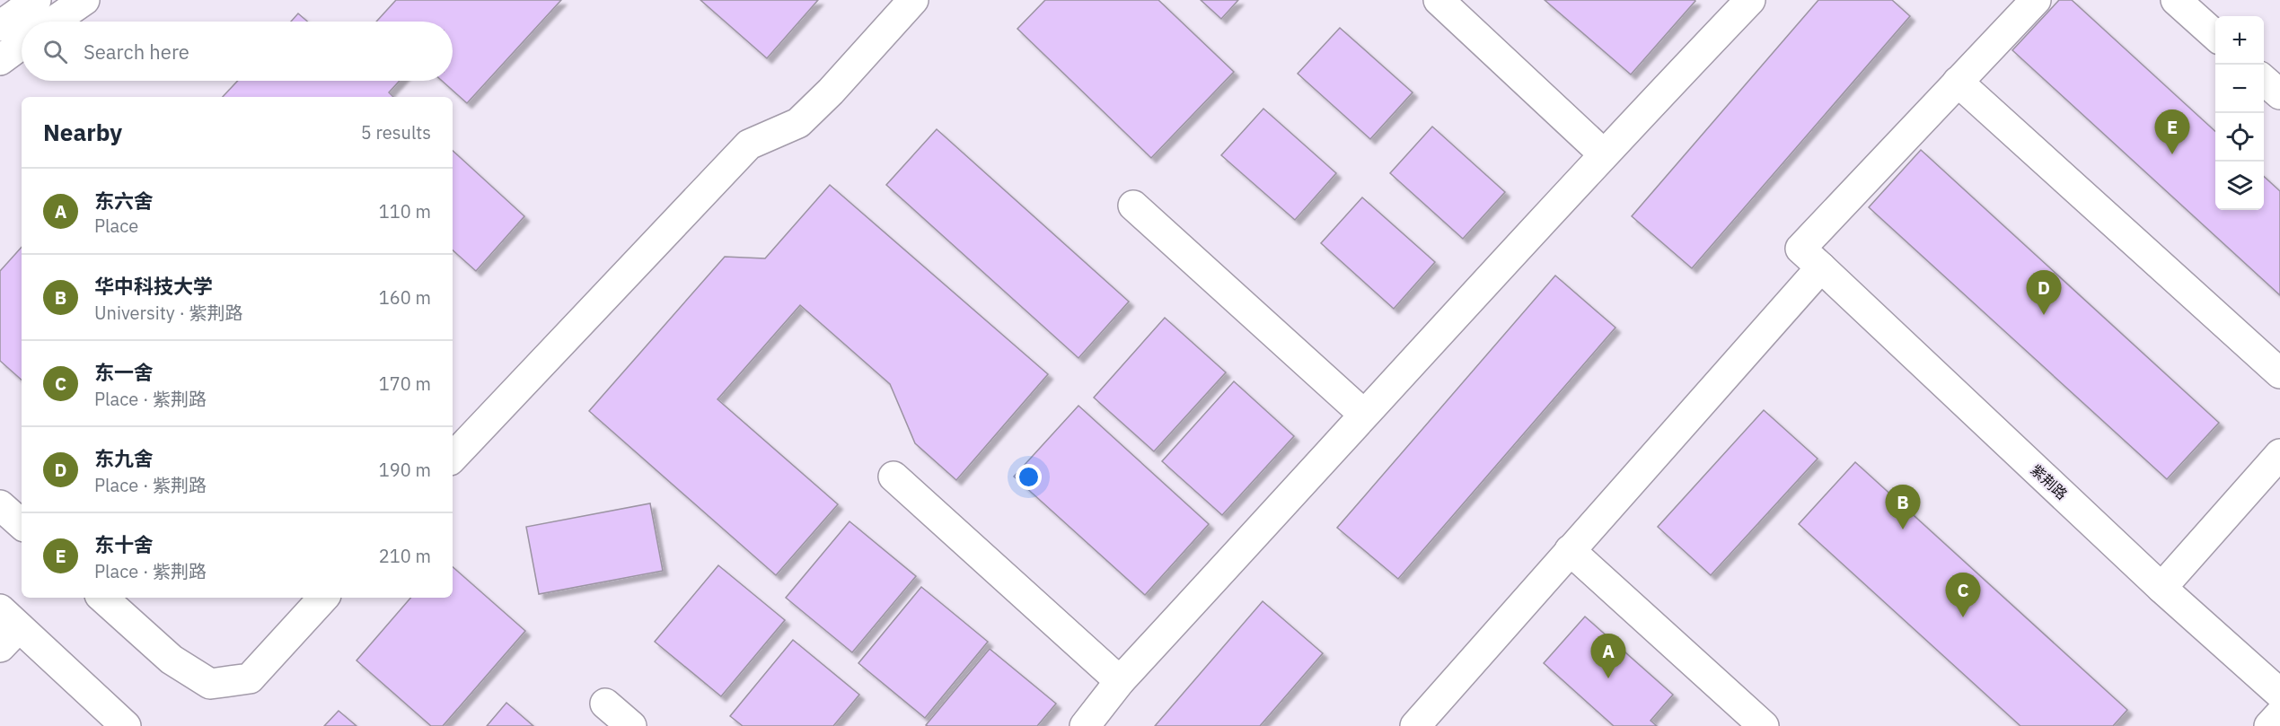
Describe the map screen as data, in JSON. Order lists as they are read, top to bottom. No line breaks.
{"streets":{"main road":["紫荆路"]},"page":{"map_buttons":["+","−"],"search":"Search here","heading":["Nearby","5 results"],"pins":["E","D","B","C","A"],"list":[{"mark":"A","name":"东六舍","note":"Place","value":"110 m"},{"mark":"B","name":"华中科技大学","note":"University · 紫荆路","value":"160 m"},{"mark":"C","name":"东一舍","note":"Place · 紫荆路","value":"170 m"},{"mark":"D","name":"东九舍","note":"Place · 紫荆路","value":"190 m"},{"mark":"E","name":"东十舍","note":"Place · 紫荆路","value":"210 m"}]}}
